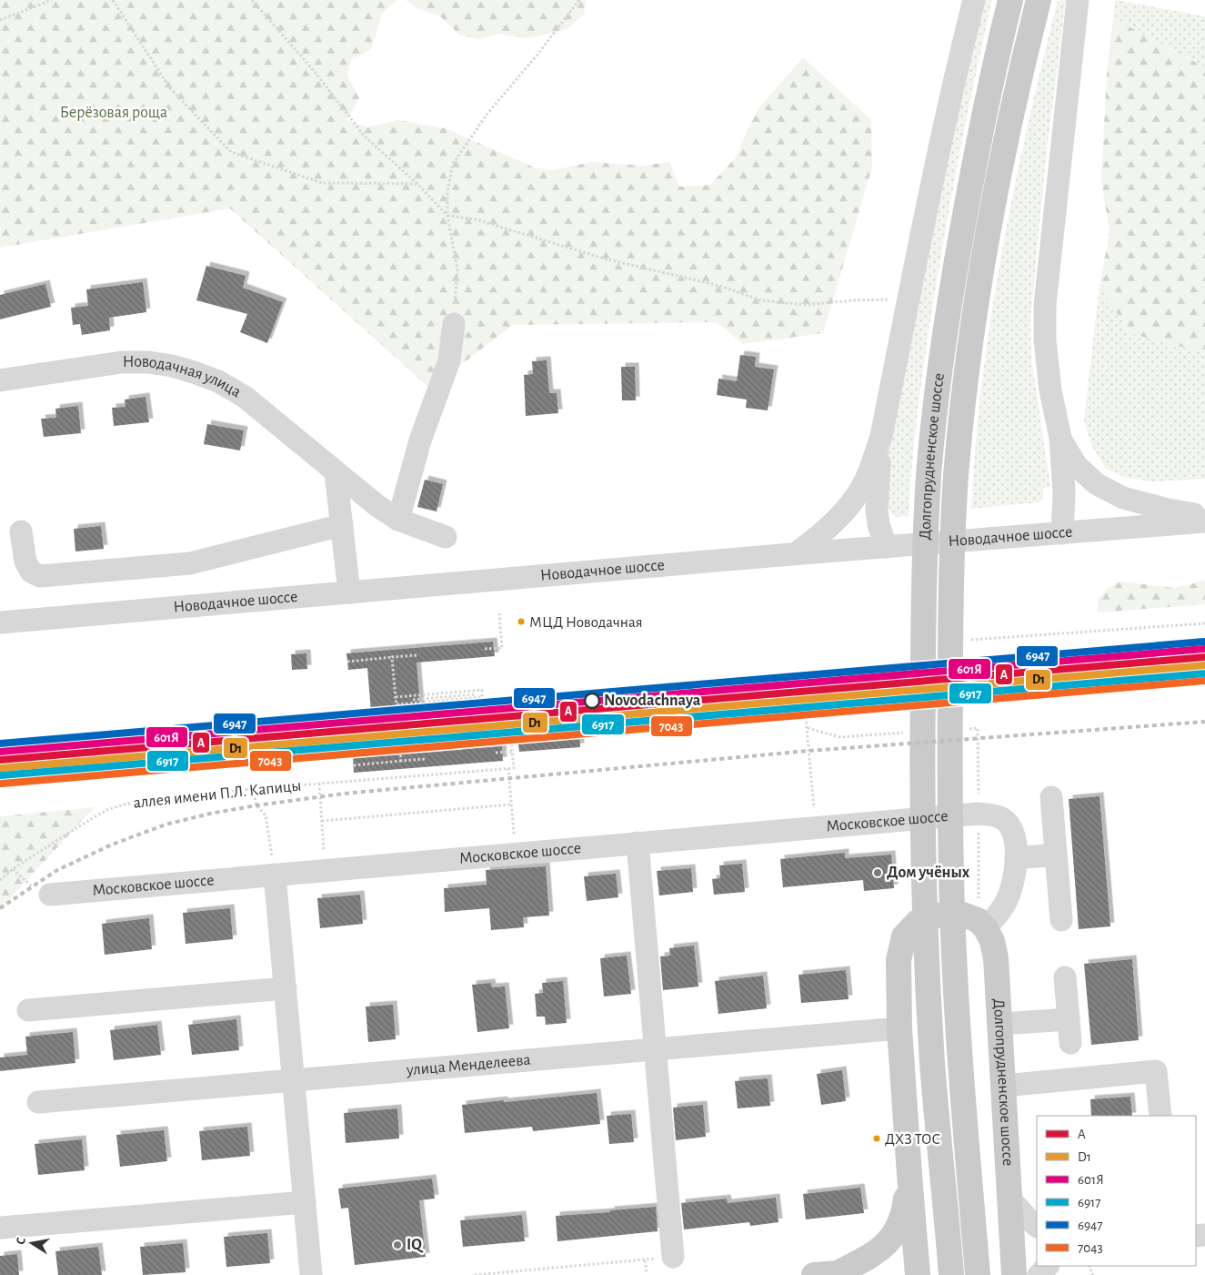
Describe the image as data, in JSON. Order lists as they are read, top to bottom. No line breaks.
{"streets":{"main road":["Долгопрудненское шоссе"],"street":["Новодачная улица","Новодачное шоссе","Московское шоссе","улица Менделеева"],"path":["аллея имени П.Л. Капицы"]},"parks":["Берёзовая роща"],"places":["МЦД Новодачная","Novodachnaya","Дом учёных","ДХЗ ТОС","IQ"],"lines":["transit line 6947","transit line 601Я","transit line A","transit line D1","transit line 6917","transit line 7043"],"legend":["A","D1","601Я","6917","6947","7043"],"north":"left"}
